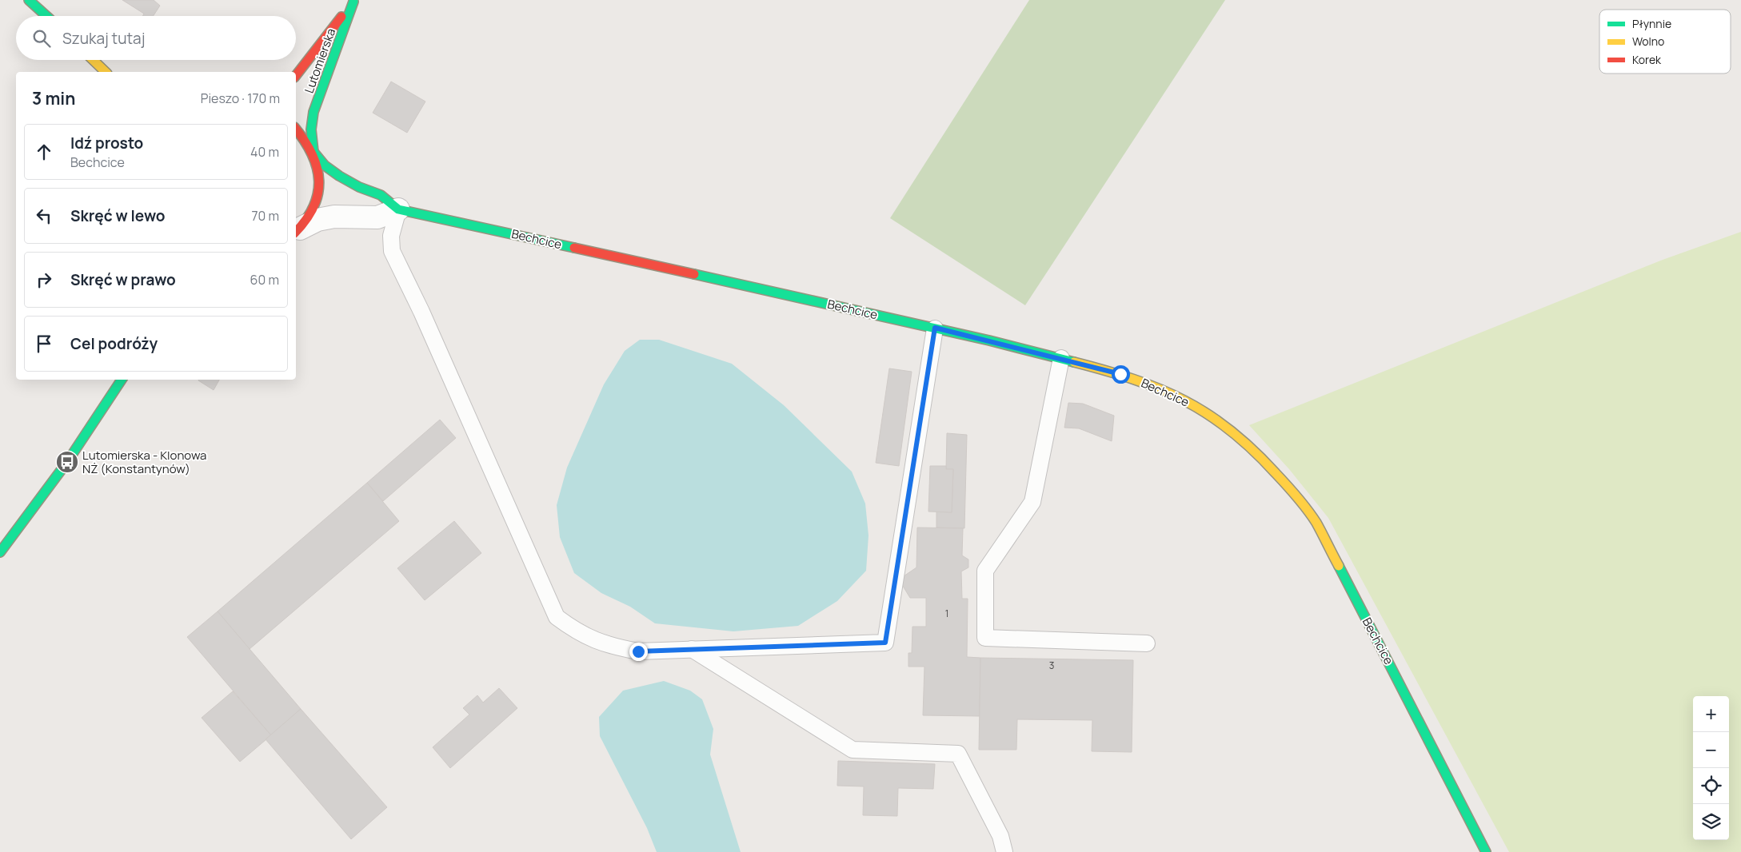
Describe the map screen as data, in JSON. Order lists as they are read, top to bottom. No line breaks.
{"streets":{"street":["Lutomierska","Bechcice"]},"crossings":[["Lutomierska","Bechcice"]],"places":{"bus stop":["Lutomierska - Klonowa NŻ (Konstantynów)"]},"house_numbers":["1","3"],"legend":["Płynnie","Wolno","Korek"],"page":{"search":"Szukaj tutaj","heading":["3 min","Pieszo · 170 m"],"list":[["Idź prosto","Bechcice","40 m"],["Skręć w lewo","70 m"],["Skręć w prawo","60 m"],"Cel podróży"],"map_buttons":["+","−"]}}
